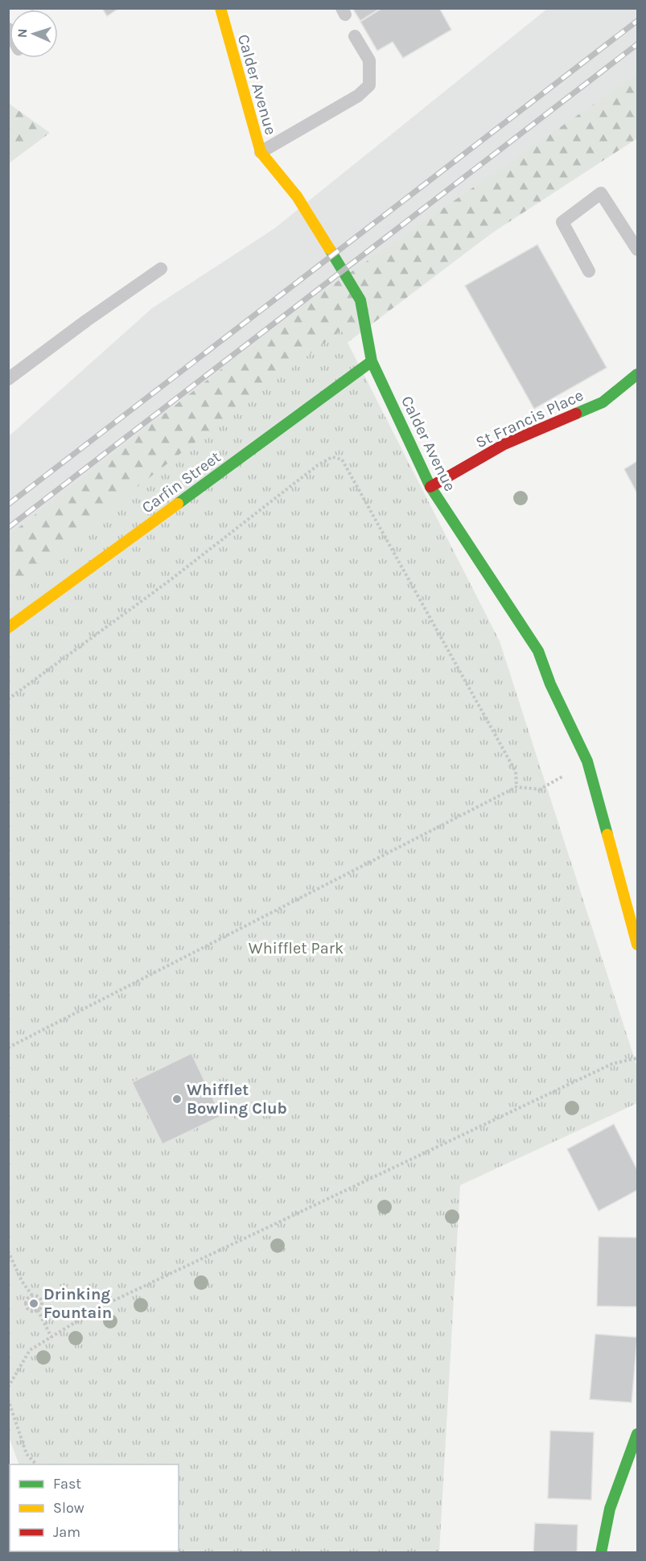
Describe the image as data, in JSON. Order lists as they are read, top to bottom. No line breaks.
{"streets":{"street":["Calder Avenue","St Francis Place","Carfin Street"]},"crossings":[["Calder Avenue","St Francis Place"],["Calder Avenue","Carfin Street"]],"parks":["Whifflet Park"],"places":["Whifflet Bowling Club","Drinking Fountain"],"legend":["Fast","Slow","Jam"],"north":"left"}
